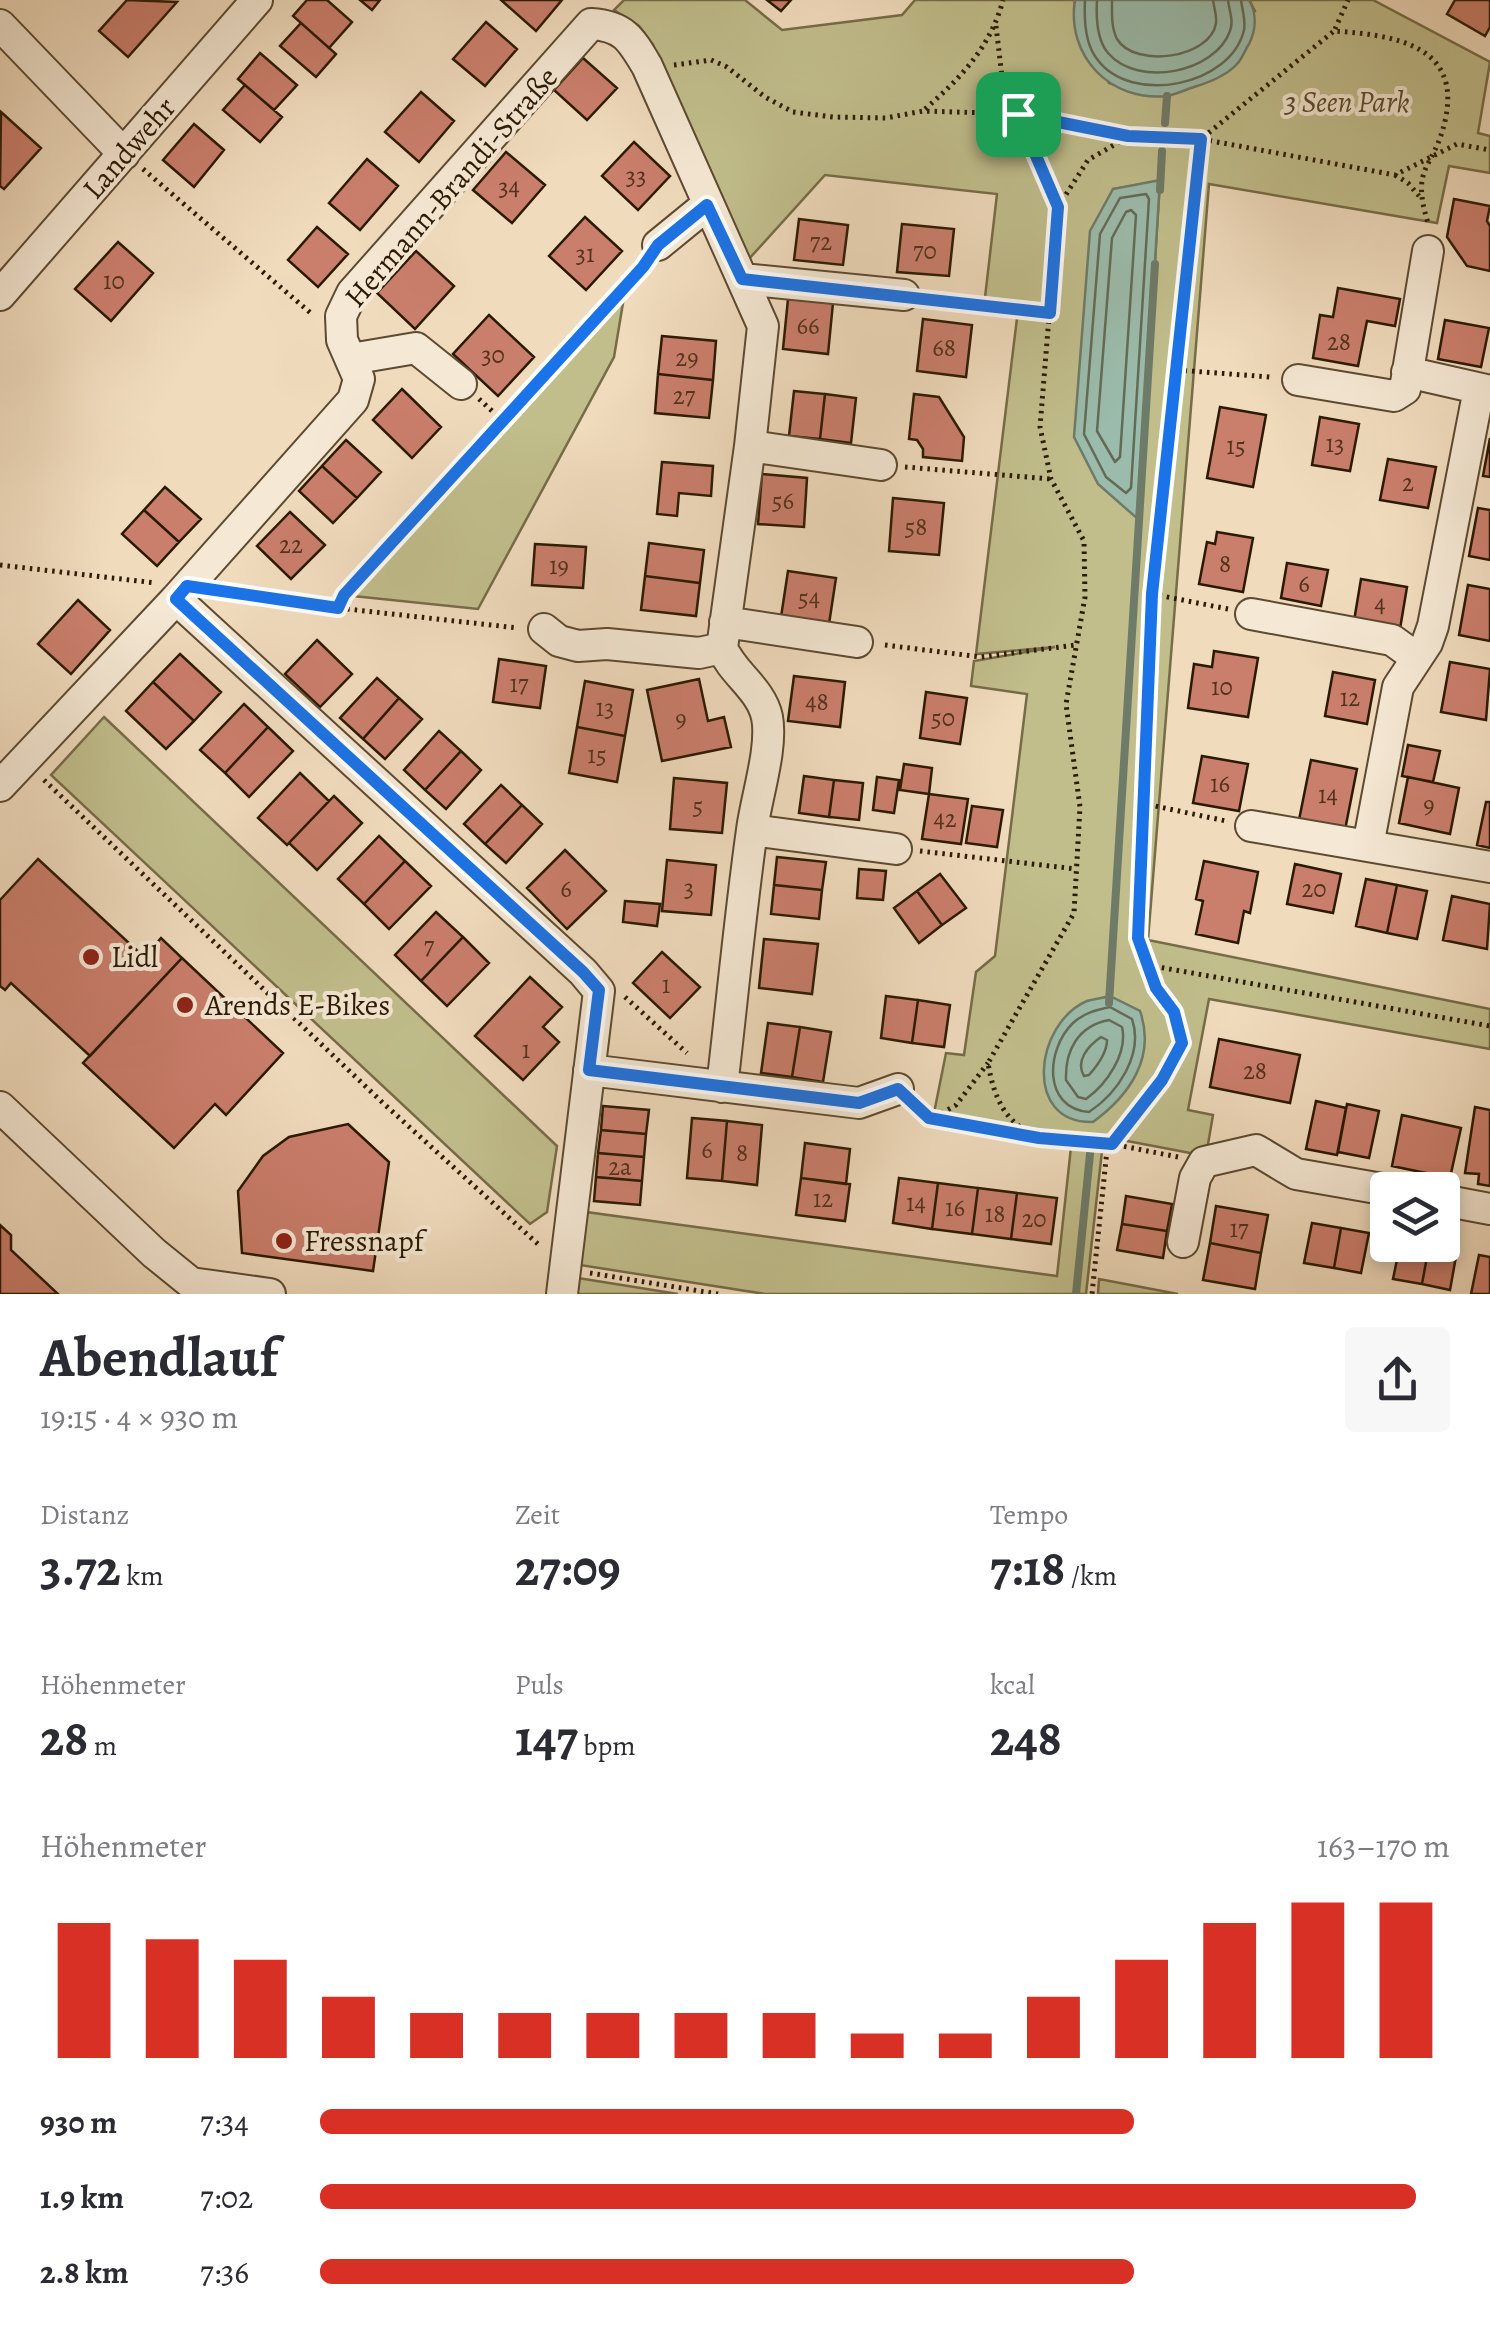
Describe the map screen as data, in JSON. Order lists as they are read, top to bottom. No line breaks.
{"streets":{"street":["Landwehr","Hermann-Brandi-Straße"]},"parks":["3 Seen Park"],"places":["Lidl","Arends E-Bikes","Fressnapf"],"house_numbers":["33","34","72","70","31","10","66","28","68","30","29","27","13","15","2","56","58","22","8","19","6","54","4","17","10","12","48","13","50","9","15","16","14","9","5","42","3","6","20","7","1","1","28","6","8","2a","12","14","16","18","20","17"],"page":{"heading":["Abendlauf","19:15 · 4 × 930 m"],"stats":[["Distanz","3.72 km"],["Zeit","27:09"],["Tempo","7:18 /km"],["Höhenmeter","28 m"],["Puls","147 bpm"],["kcal","248"]],"chart":["Höhenmeter","163–170 m"],"list":[{"name":"930 m","note":"7:34"},{"name":"1.9 km","note":"7:02"},{"name":"2.8 km","note":"7:36"}]}}
